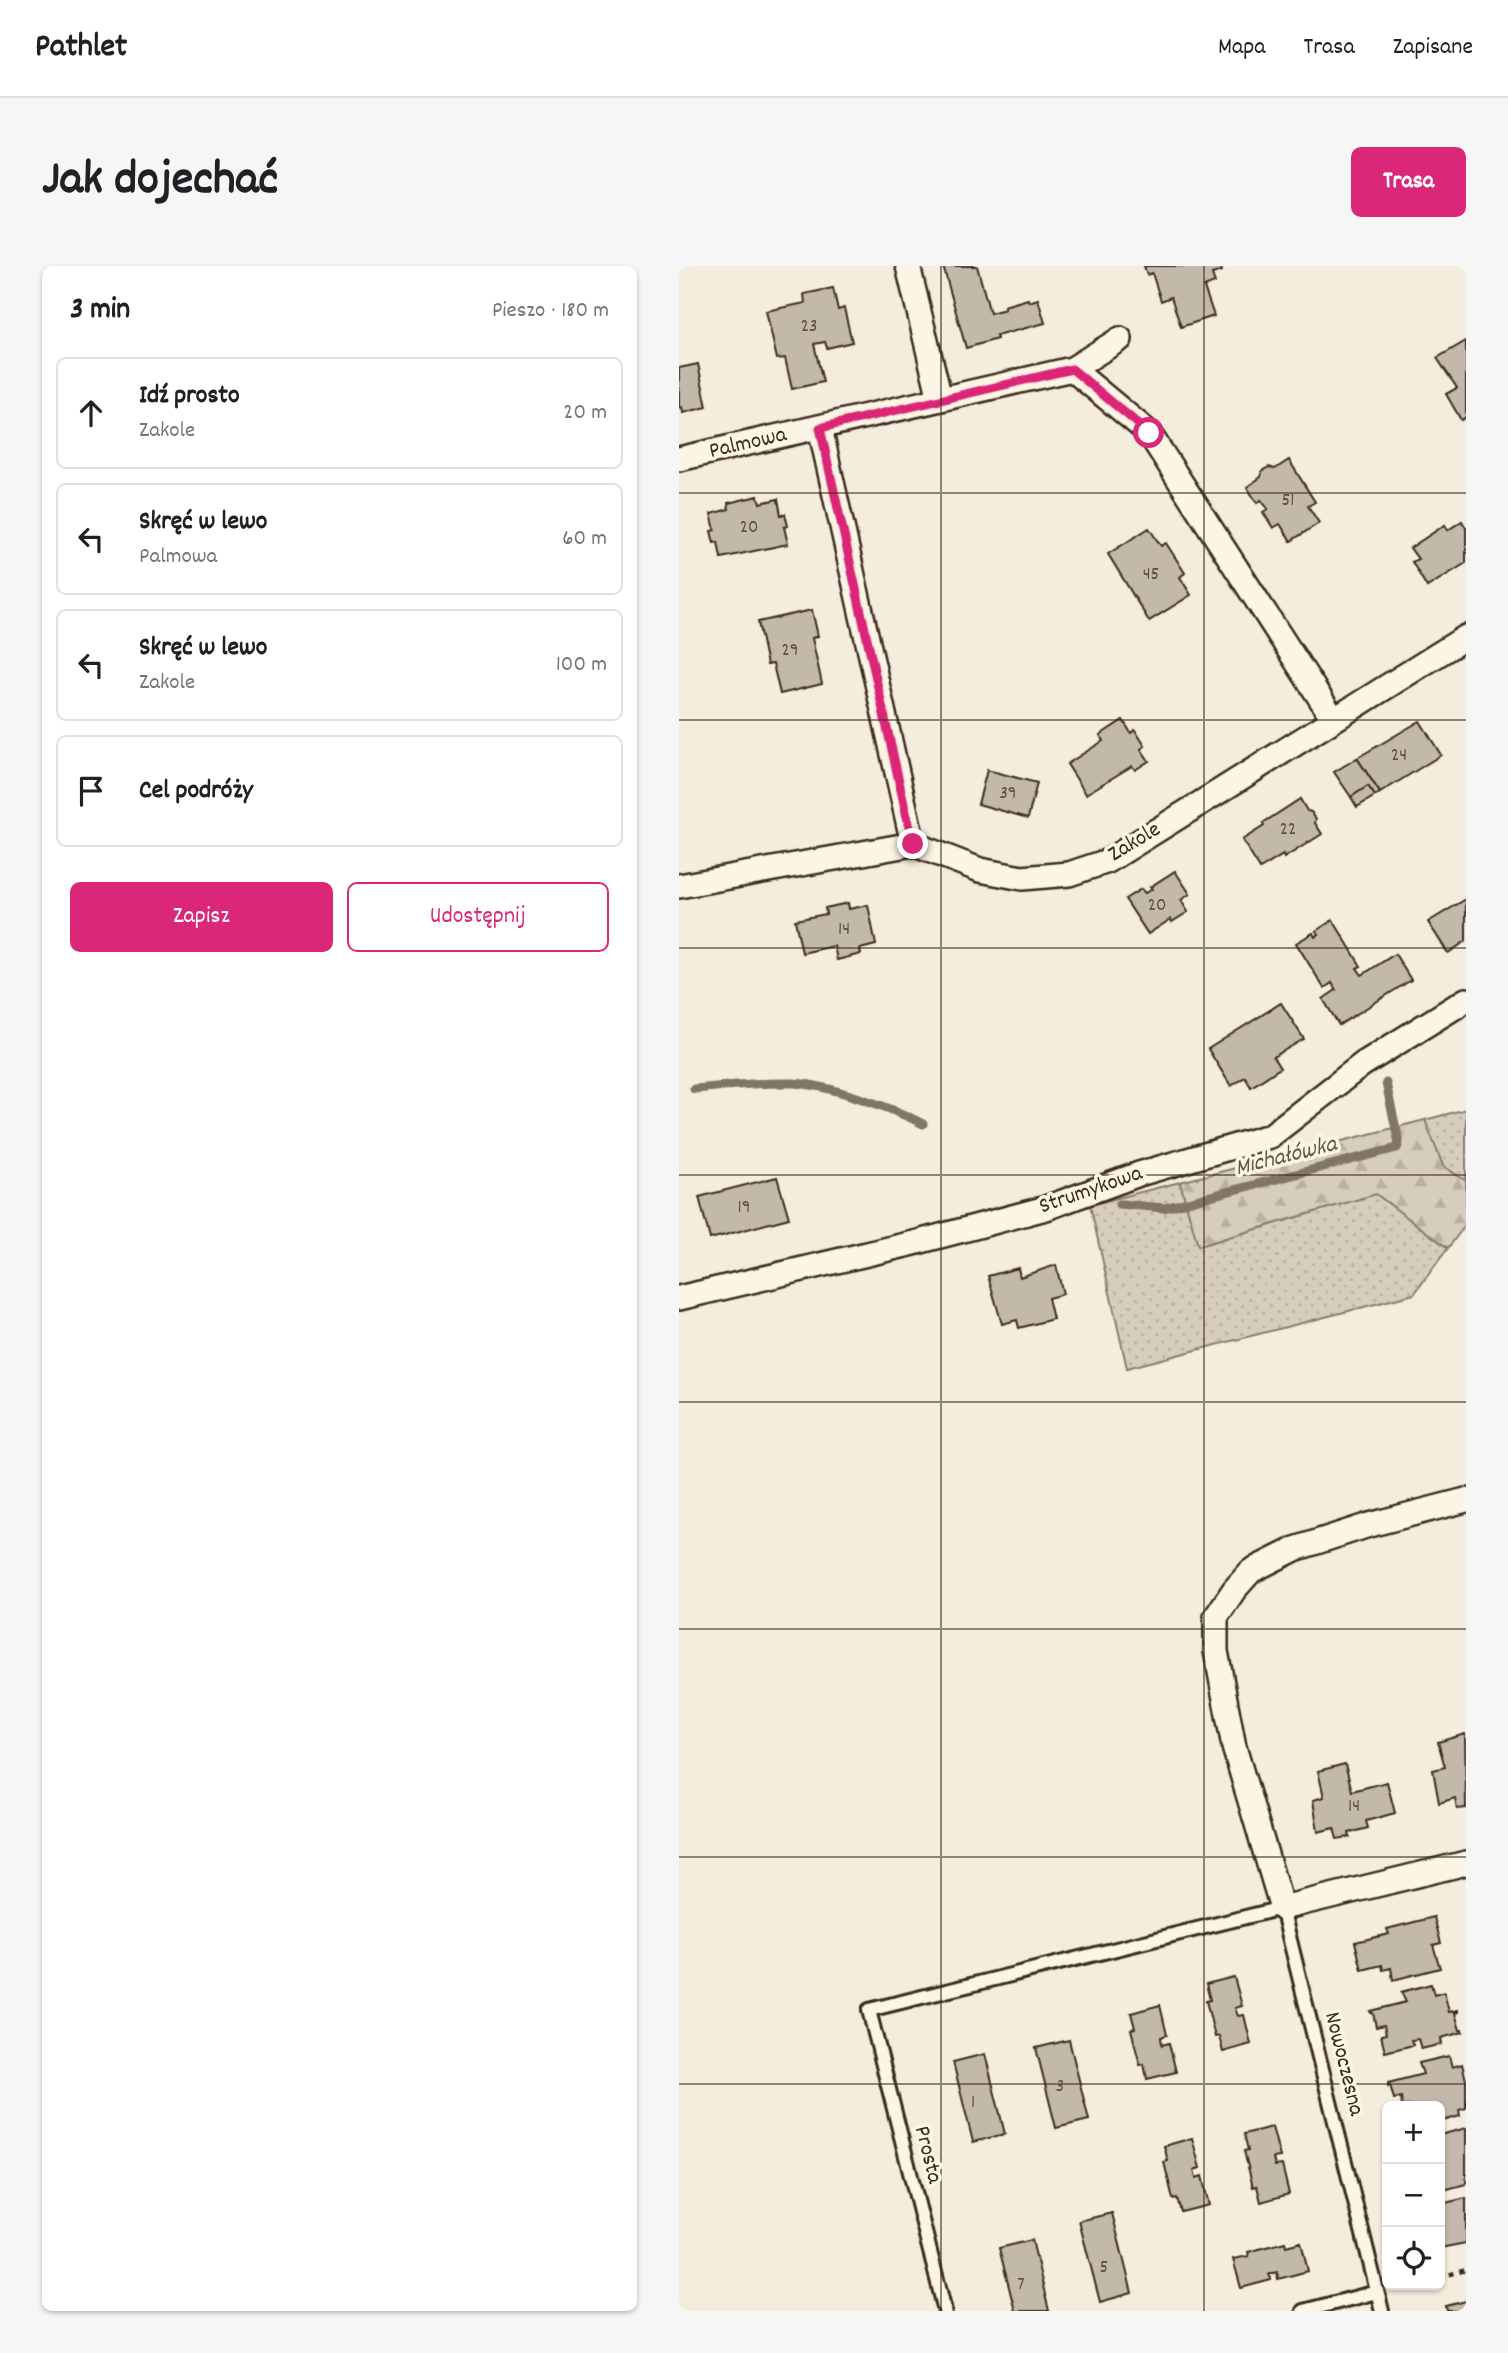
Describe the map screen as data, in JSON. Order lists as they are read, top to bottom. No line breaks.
{"streets":{"street":["Palmowa","Zakole","Strumykowa"],"lane":["Nowoczesna","Prosta"]},"crossings":[["Nowoczesna","Prosta"]],"water":["Michałówka"],"house_numbers":["23","51","20","45","29","24","39","22","20","14","19","14","3","1","5","7"],"page":{"header":"Pathlet","nav":["Mapa","Trasa","Zapisane"],"title":"Jak dojechać","buttons":["Trasa",["Zapisz","Udostępnij"]],"heading":["3 min","Pieszo · 180 m"],"list":[["Idź prosto","Zakole","20 m"],["Skręć w lewo","Palmowa","60 m"],["Skręć w lewo","Zakole","100 m"],"Cel podróży"],"map_buttons":["+","−"]}}
